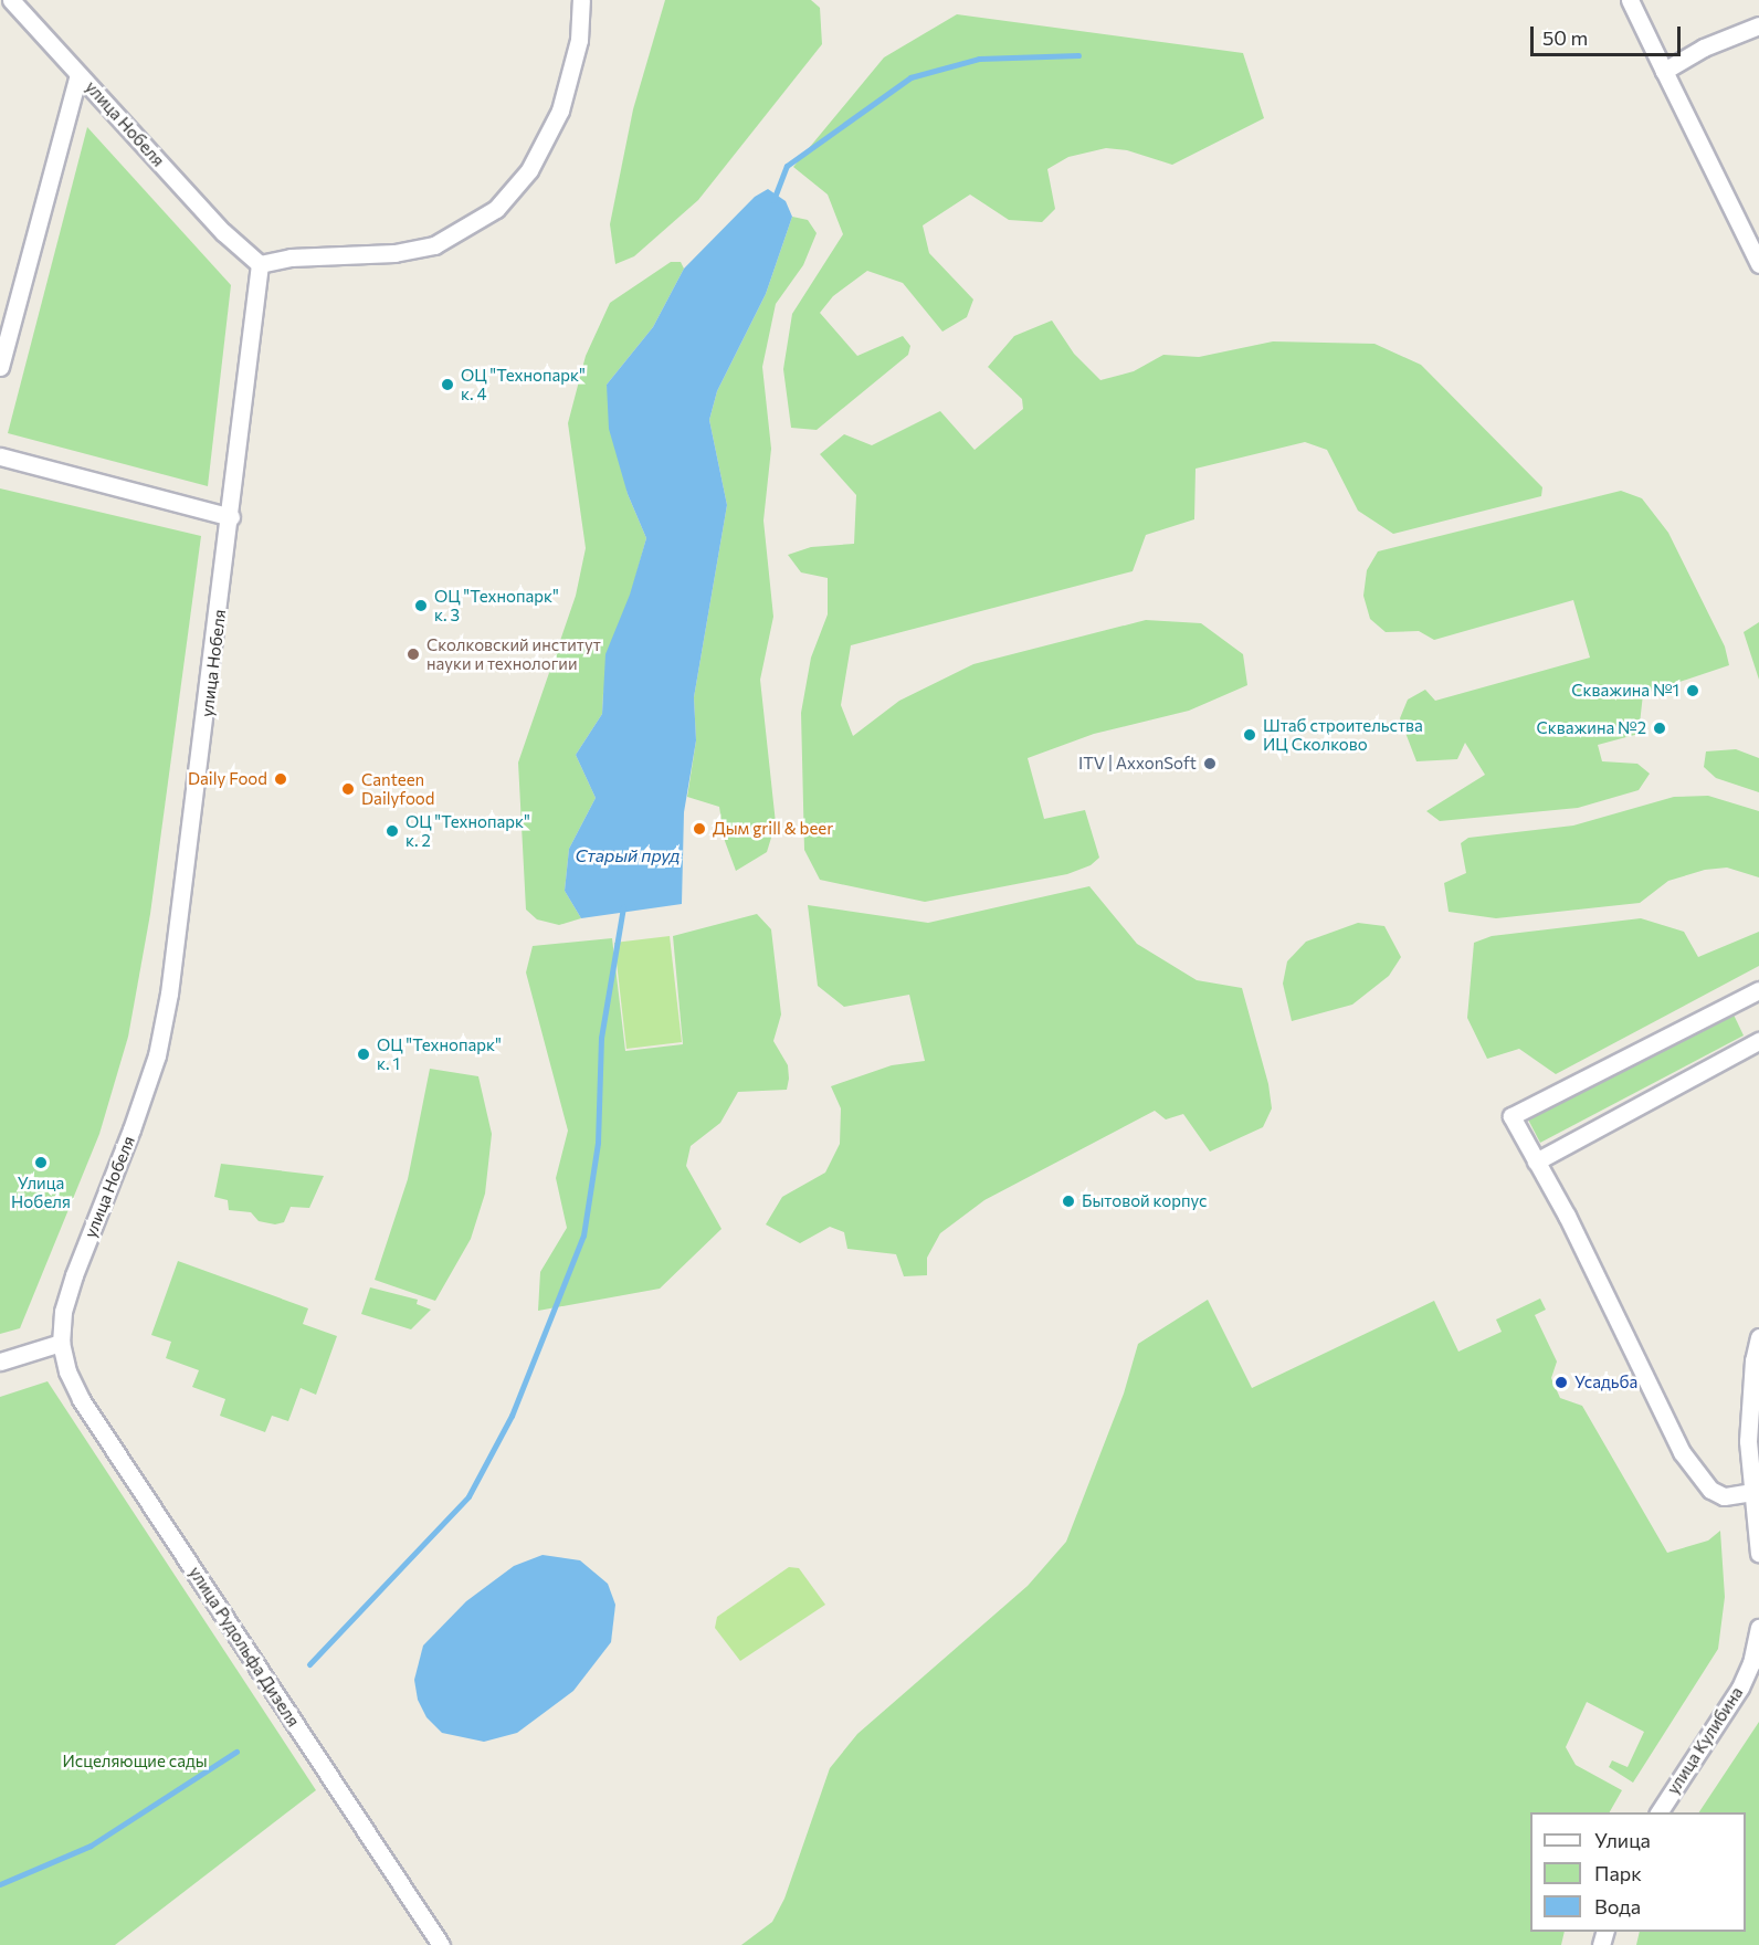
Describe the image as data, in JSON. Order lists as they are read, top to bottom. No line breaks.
{"streets":{"street":["улица Нобеля","улица Рудольфа Дизеля","улица Кулибина"]},"crossings":[["улица Нобеля","улица Рудольфа Дизеля"]],"water":["Старый пруд"],"parks":["Исцеляющие сады"],"places":["ОЦ \"Технопарк\" к. 4","ОЦ \"Технопарк\" к. 3","Сколковский институт науки и технологии","Скважина №1","Скважина №2","Штаб строительства ИЦ Сколково","ITV | AxxonSoft","Daily Food","Canteen Dailyfood","Дым grill & beer","ОЦ \"Технопарк\" к. 2","ОЦ \"Технопарк\" к. 1","Улица Нобеля","Бытовой корпус","Усадьба"],"legend":["Улица","Парк","Вода"],"scale_bar":"50 m"}
